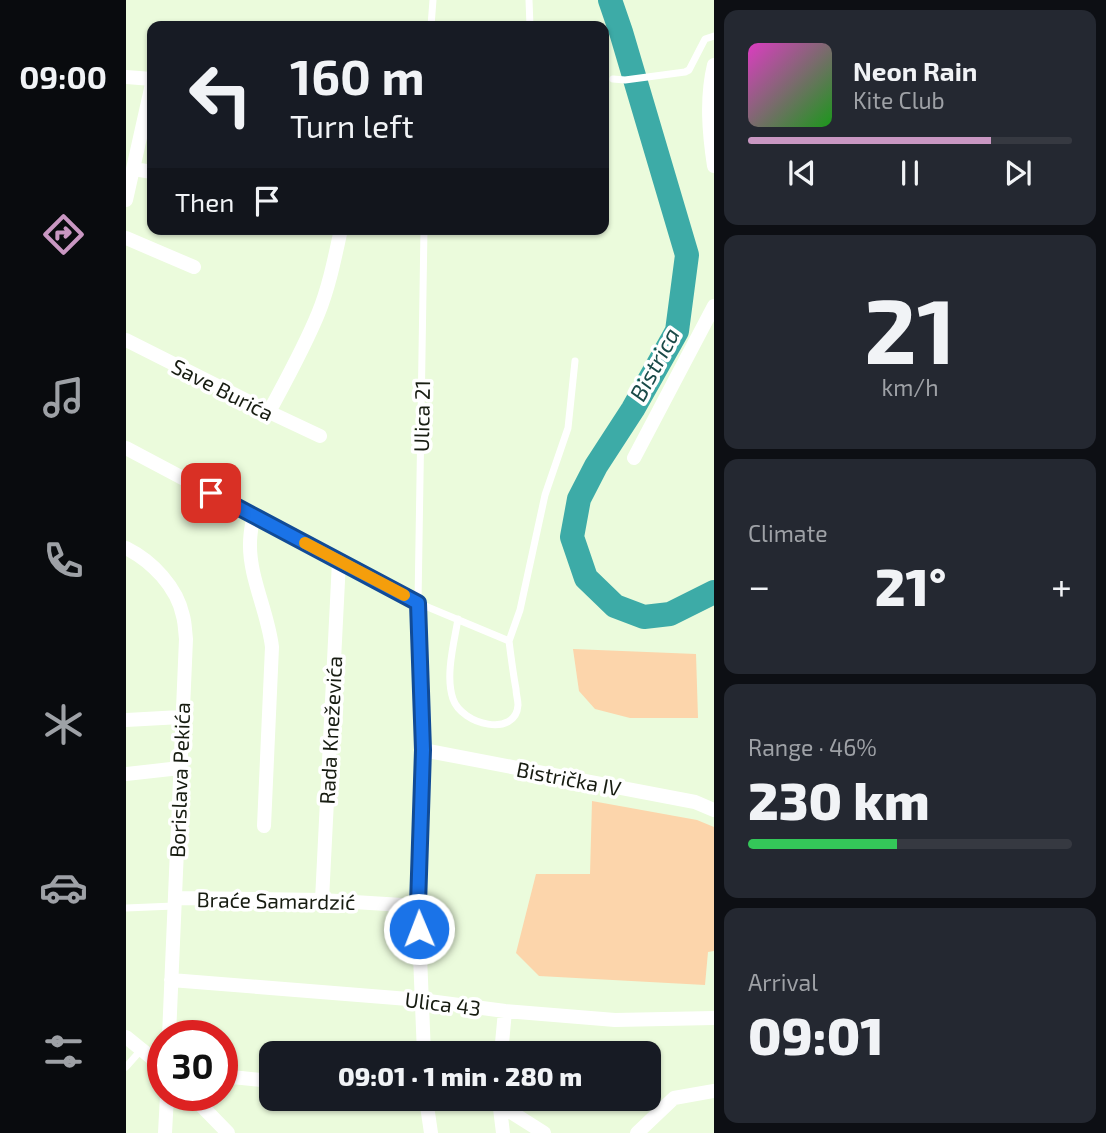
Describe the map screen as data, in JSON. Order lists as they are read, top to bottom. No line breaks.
{"streets":{"street":["Save Burića","Rada Kneževića","Bistrička IV","Borislava Pekića","Braće Samardzić","Ulica 43"],"lane":["Ulica 21"]},"crossings":[["Rada Kneževića","Braće Samardzić"],["Borislava Pekića","Braće Samardzić"],["Borislava Pekića","Ulica 43"]],"water":["Bistrica"],"page":{"tabs":"09:00","turn":["160 m","Turn left"],"song":["Neon Rain","Kite Club"],"then":"Then","tile":[["21","km/h"],"Climate",["Range · 46%","230 km"],["Arrival","09:01"]],"heat":["−","21°","+"],"limit":"30","trip":"09:01 · 1 min · 280 m"}}
